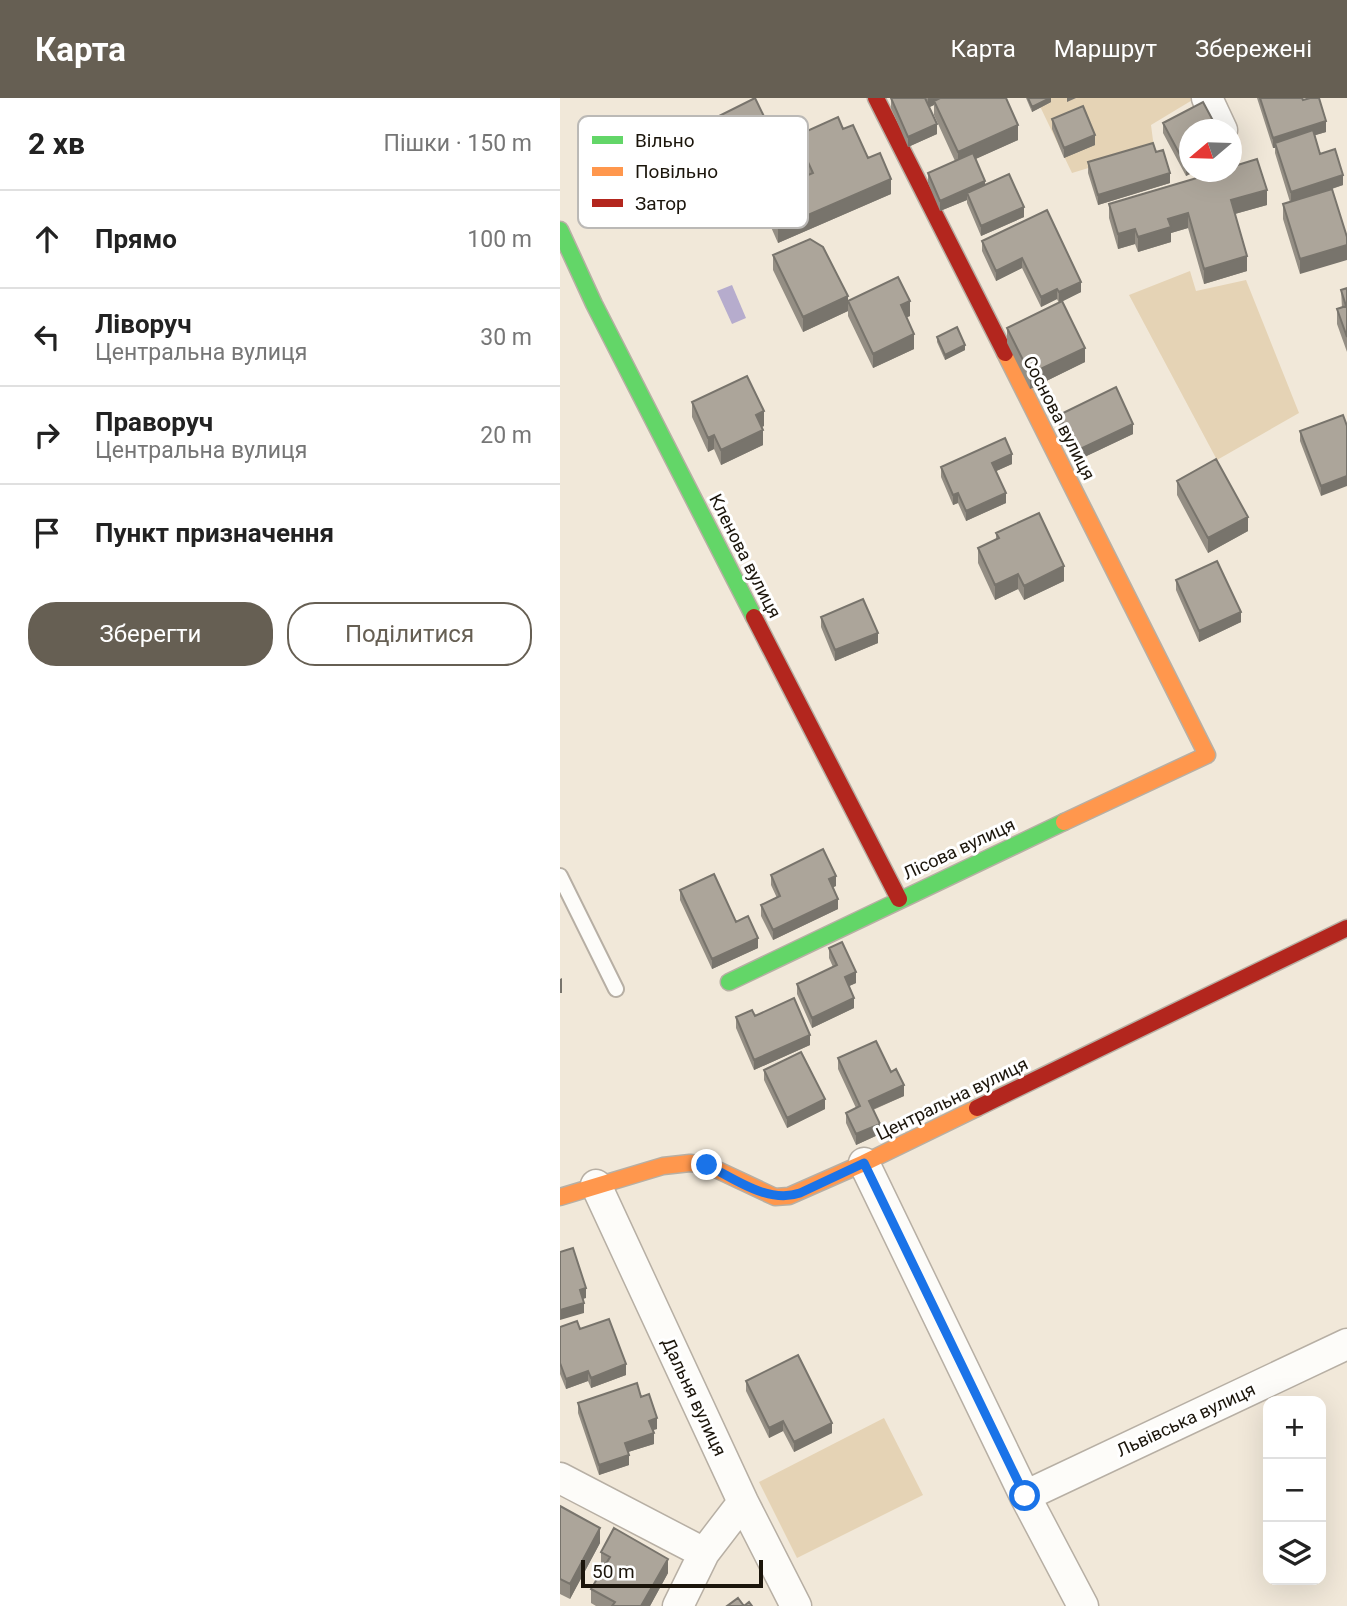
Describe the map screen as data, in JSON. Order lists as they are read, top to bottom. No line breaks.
{"streets":{"street":["Соснова вулиця","Кленова вулиця","Лісова вулиця","Центральна вулиця","Дальня вулиця","Львівська вулиця"]},"crossings":[["Соснова вулиця","Лісова вулиця"],["Кленова вулиця","Лісова вулиця"],["Центральна вулиця","Дальня вулиця"]],"legend":["Вільно","Повільно","Затор"],"scale_bar":"50 m","north":"left","page":{"header":"Карта","nav":["Карта","Маршрут","Збережені"],"heading":["2 хв","Пішки · 150 m"],"list":[["Прямо","100 m"],["Ліворуч","Центральна вулиця","30 m"],["Праворуч","Центральна вулиця","20 m"],"Пункт призначення"],"buttons":["Зберегти","Поділитися"],"map_buttons":["+","−"],"scale":"50 m"}}
